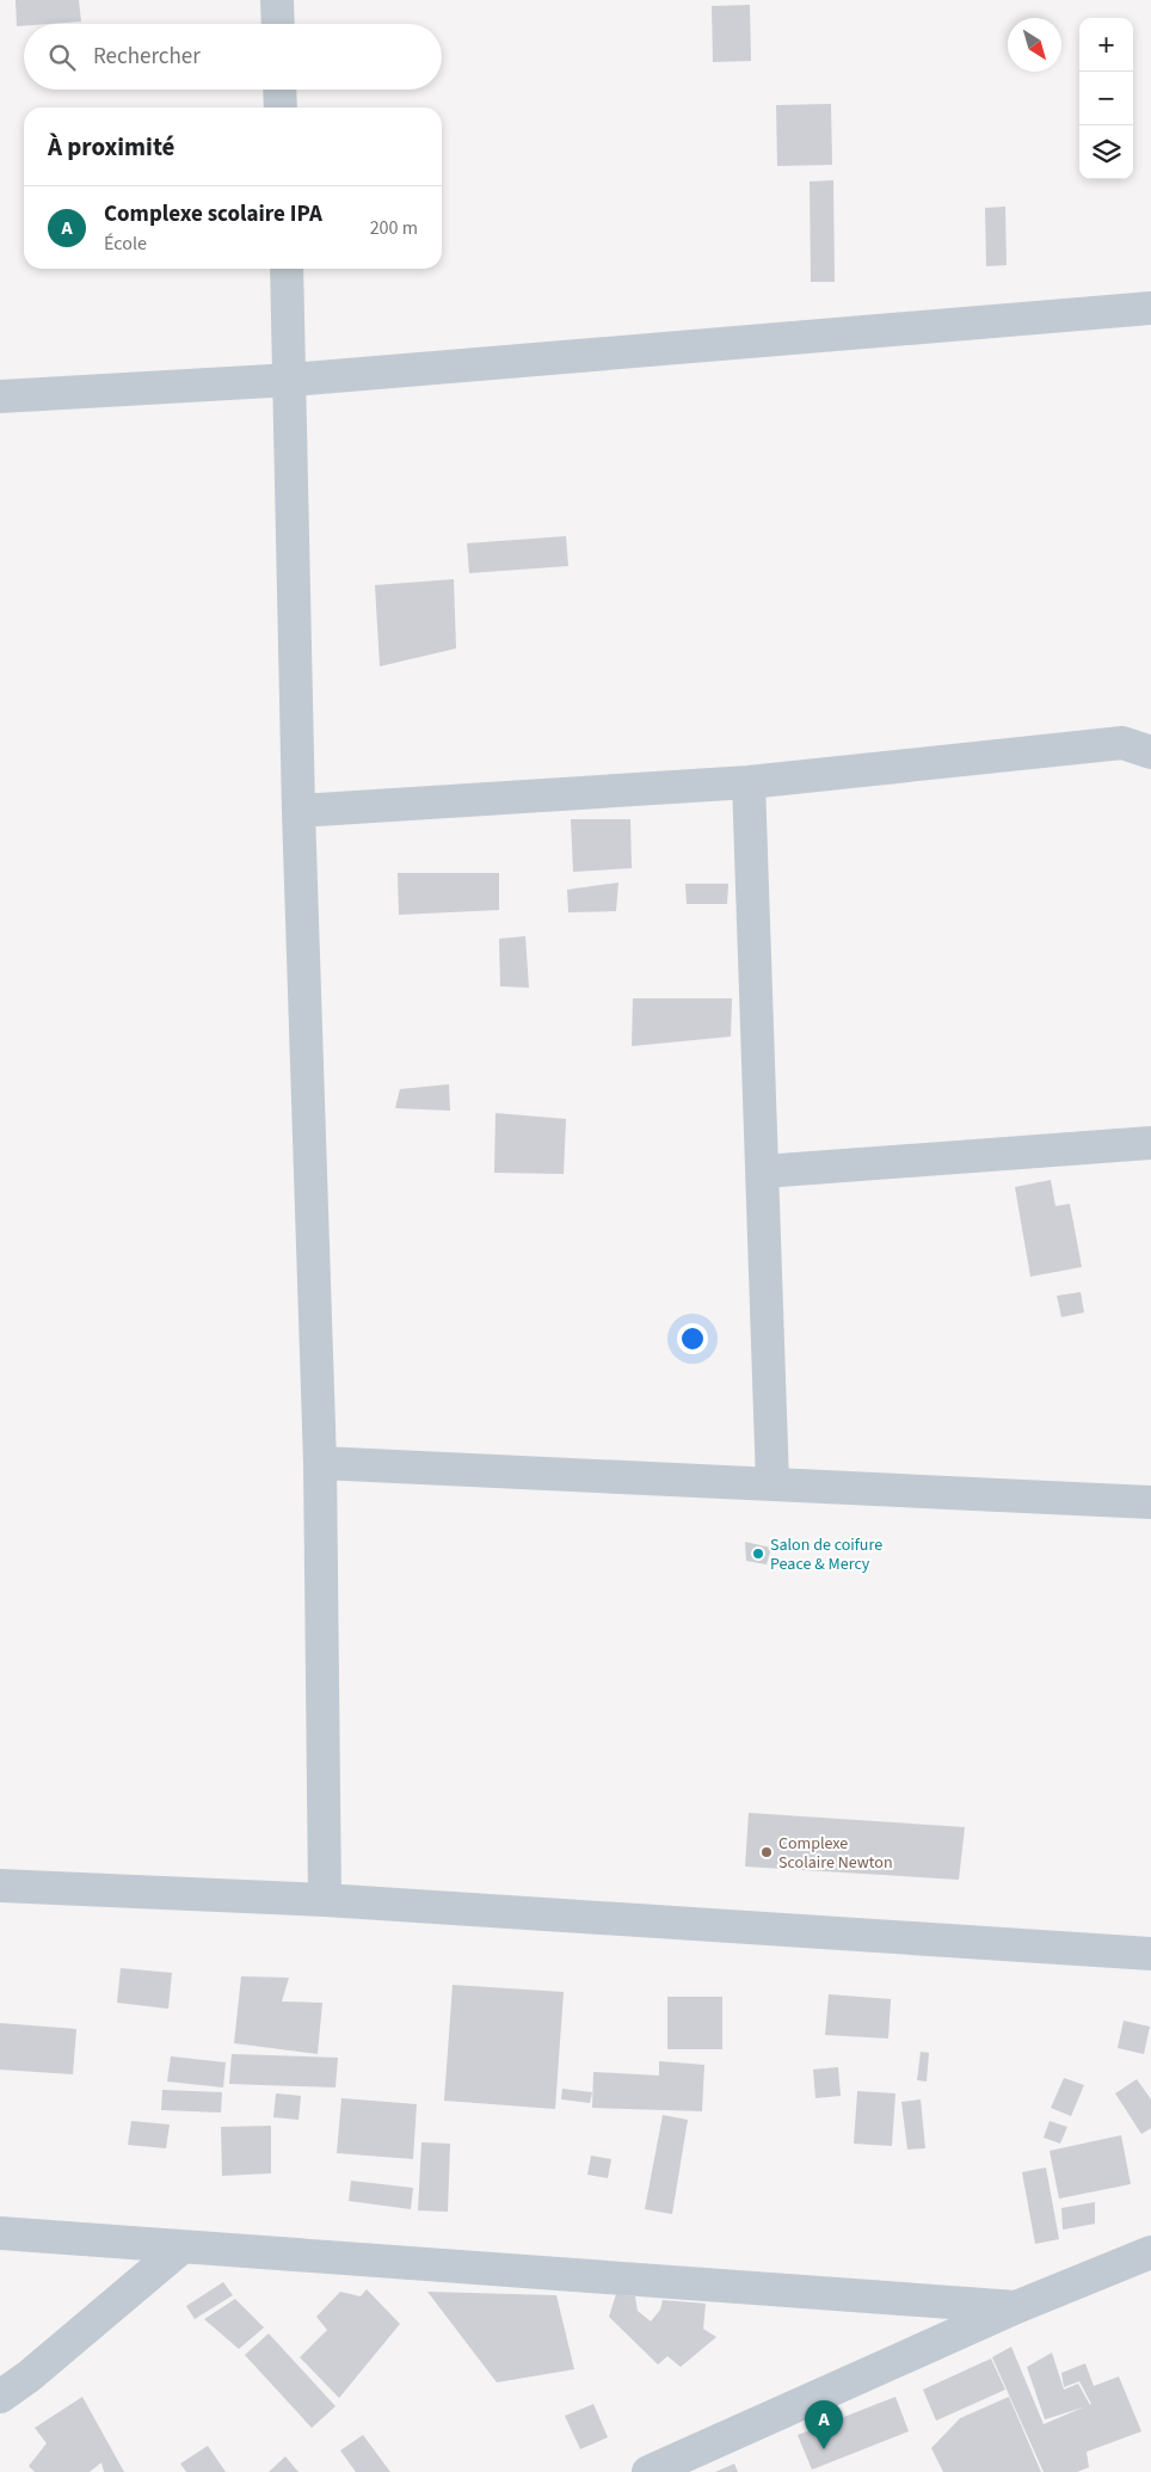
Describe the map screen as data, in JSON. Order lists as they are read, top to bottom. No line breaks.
{"places":["Salon de coifure Peace & Mercy","Complexe Scolaire Newton"],"north":"bottom right","page":{"map_buttons":["+","−"],"search":"Rechercher","heading":"À proximité","list":[{"mark":"A","name":"Complexe scolaire IPA","note":"École","value":"200 m"}],"pins":"A"}}
